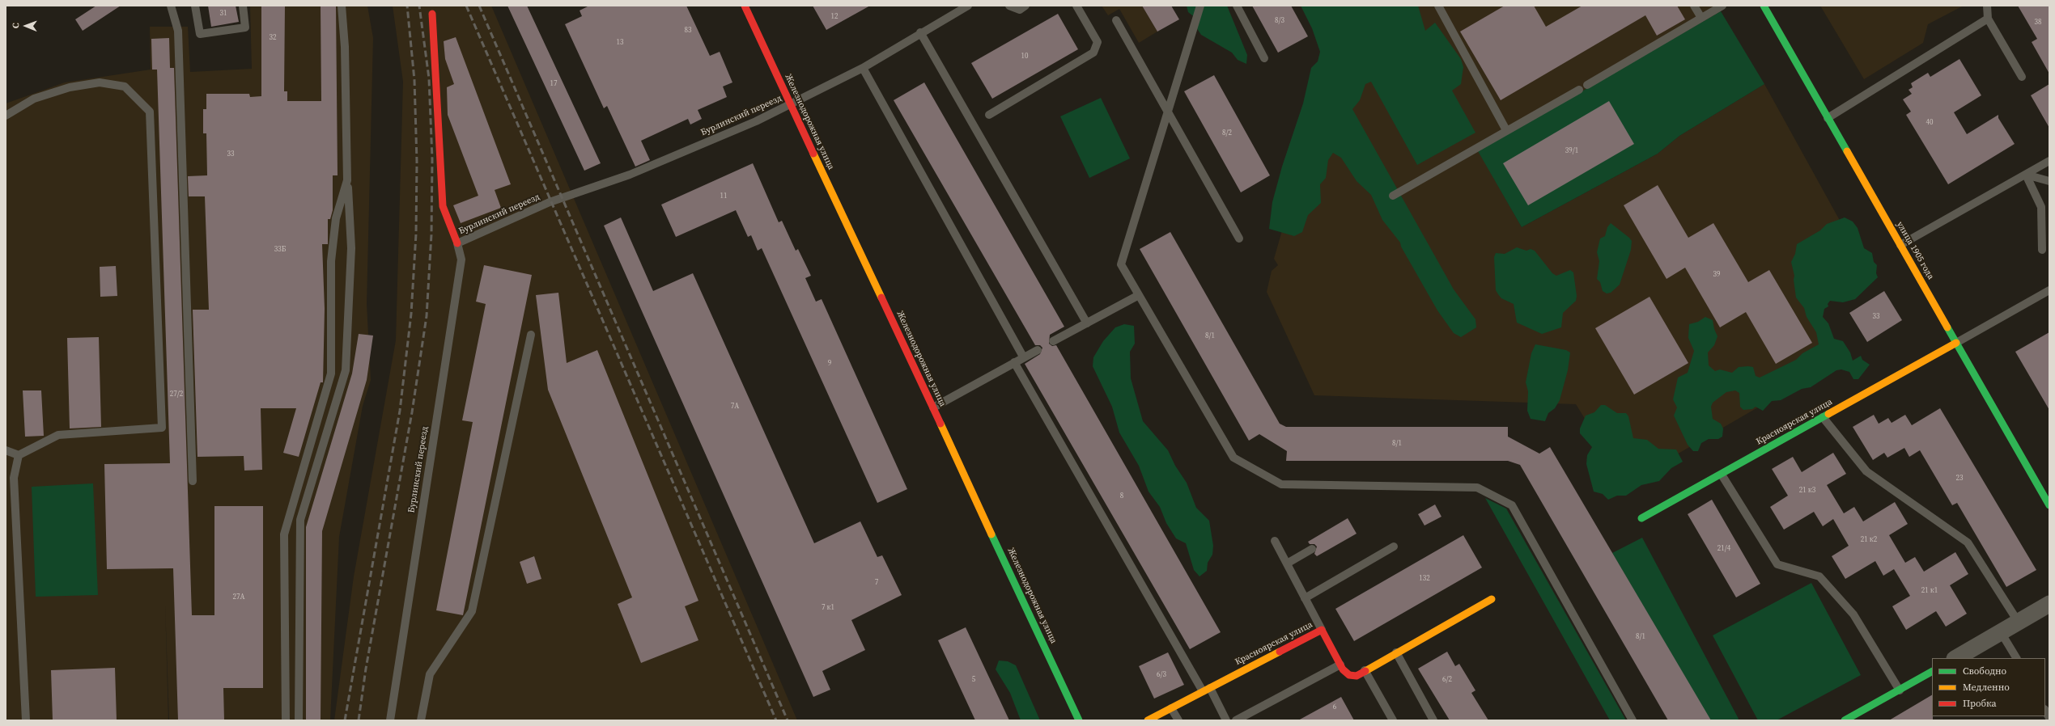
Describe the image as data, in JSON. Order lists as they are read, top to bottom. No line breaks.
{"streets":{"street":["Железнодорожная улица","улица 1905 года","Красноярская улица"],"lane":["Бурлинский переезд"]},"crossings":[["Бурлинский переезд","Железнодорожная улица"],["улица 1905 года","Красноярская улица"]],"house_numbers":["31","12","8/3","38","83","32","13","10","17","40","8/2","39/1","33","11","33Б","39","33","8/1","9","27/2","7А","8/1","23","21 к3","8","21 к2","21/4","132","7","21 к1","27А","7 к1","8/1","6/3","5","6/2","6"],"legend":["Свободно","Медленно","Пробка"],"north":"left"}
